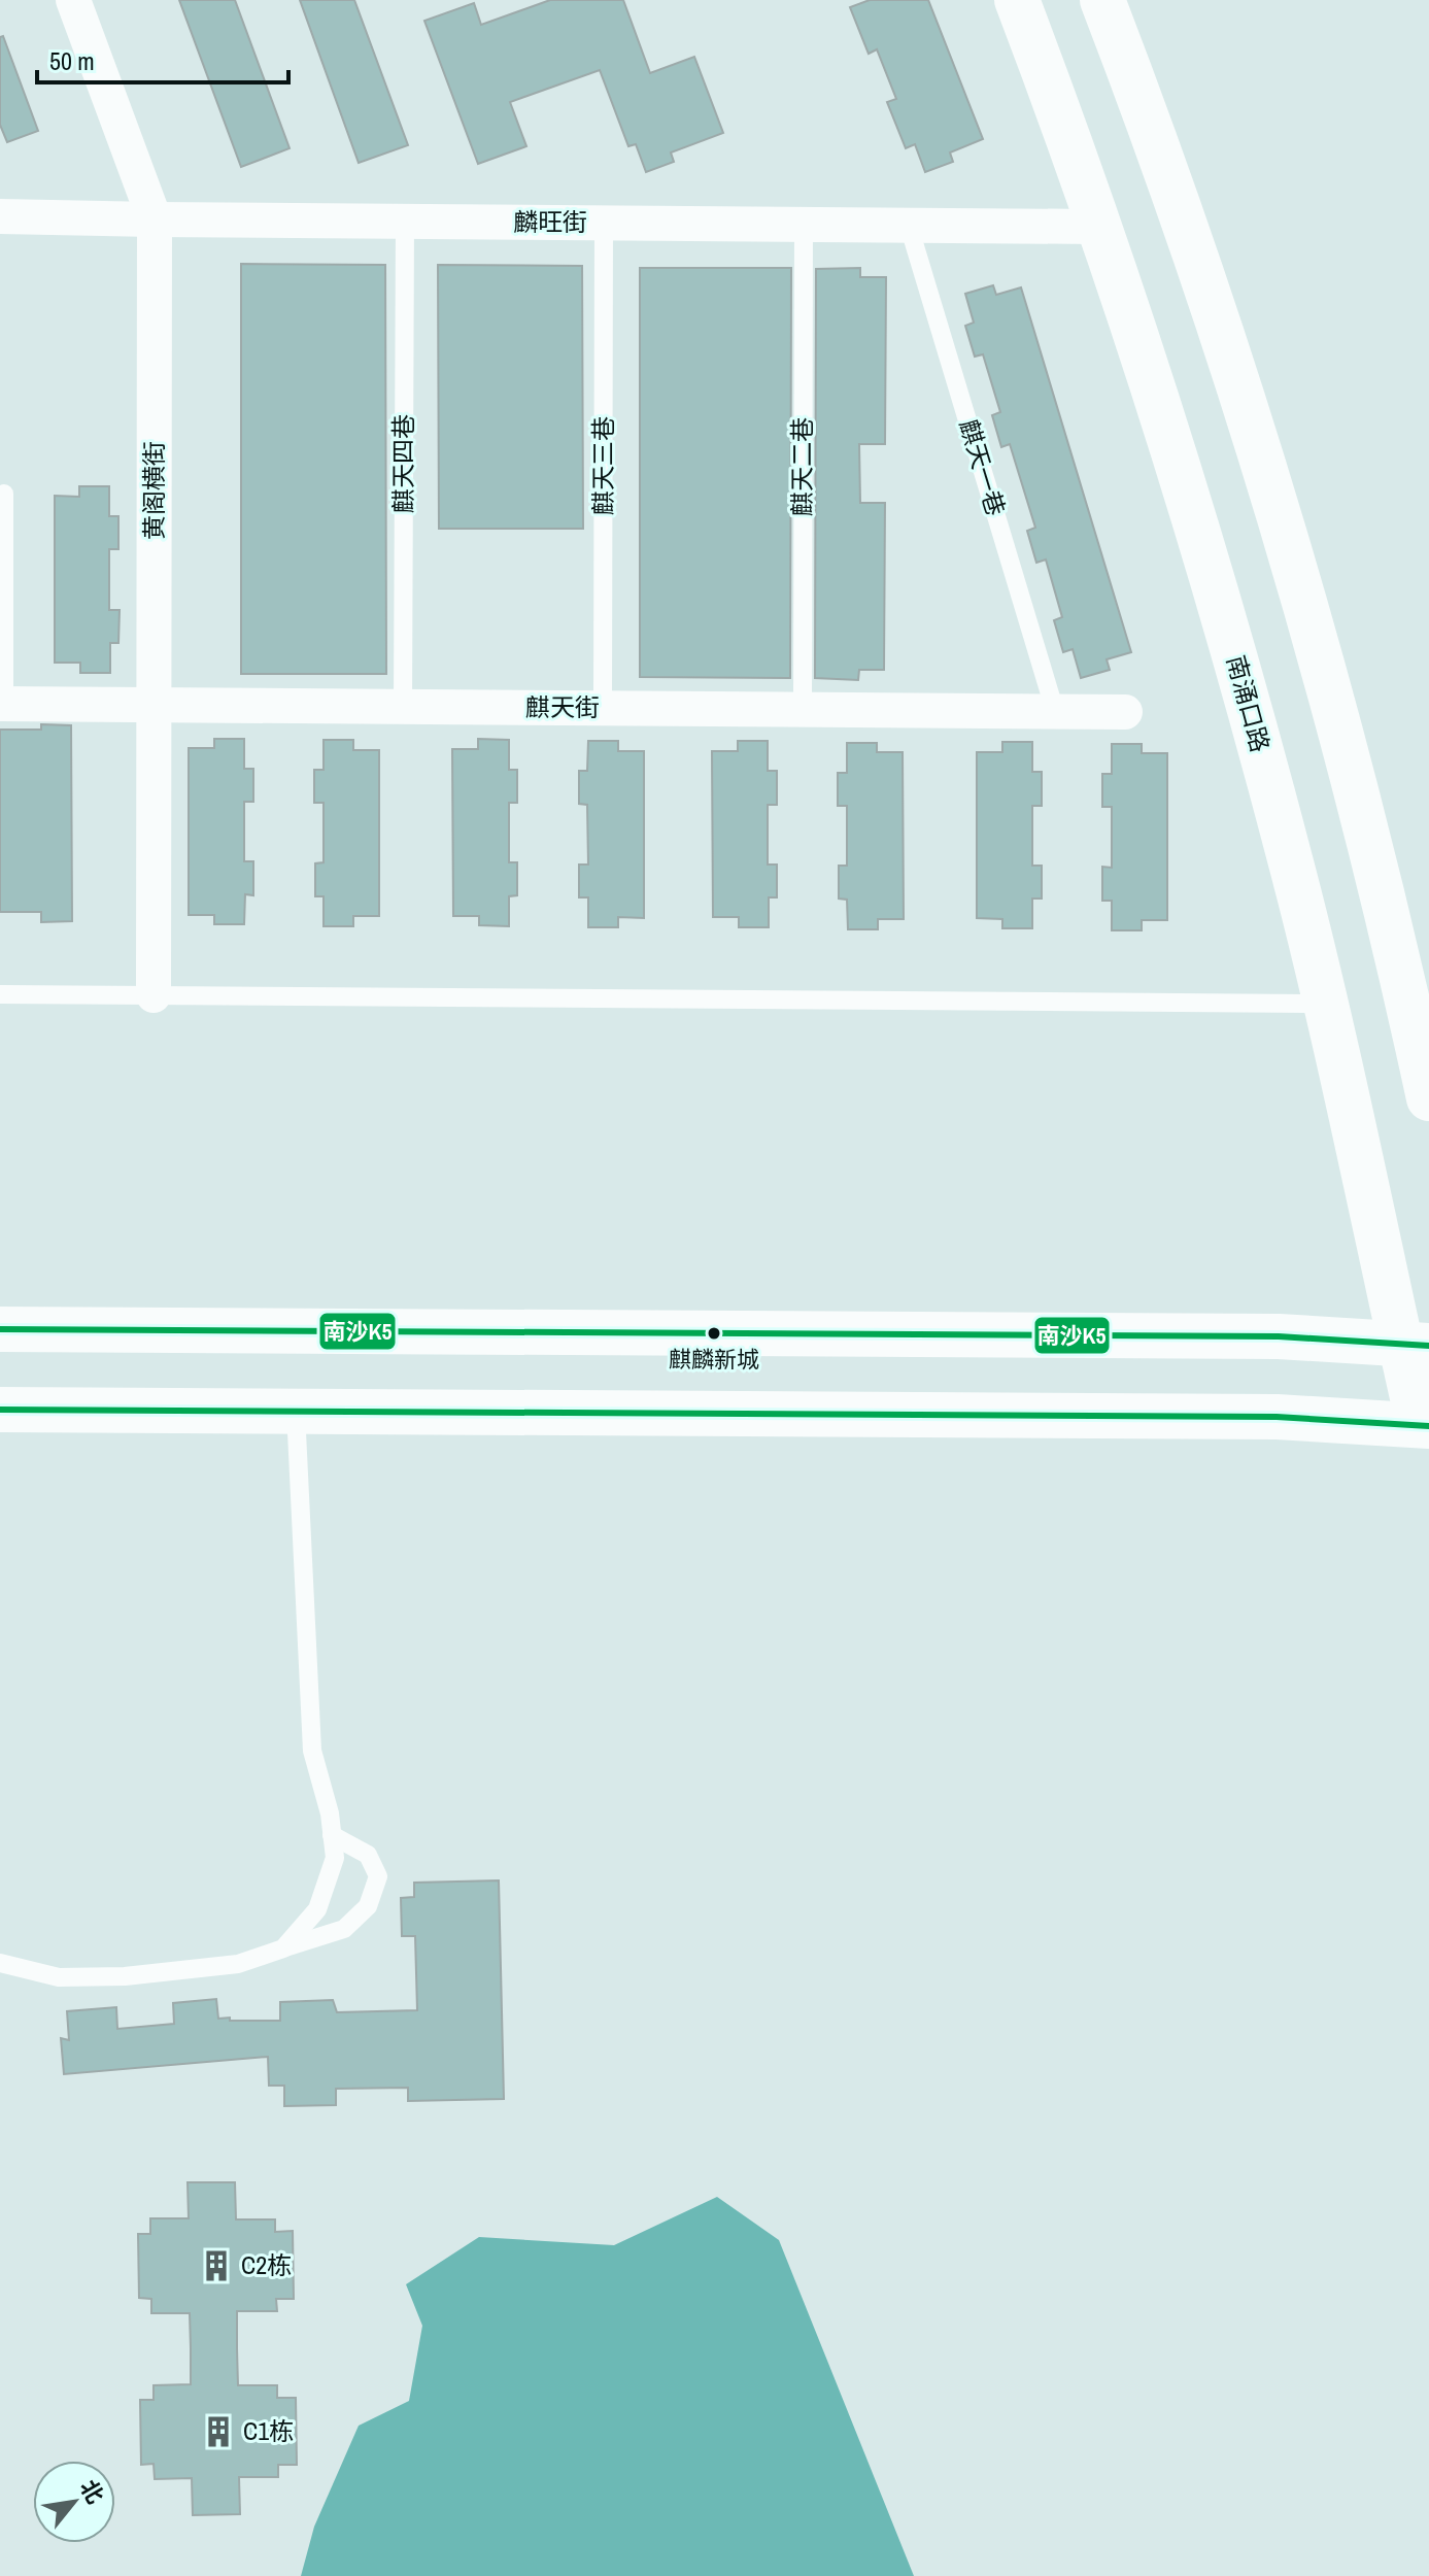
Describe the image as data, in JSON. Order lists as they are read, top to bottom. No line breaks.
{"streets":{"main road":["南涌口路"],"street":["麟旺街","黄阁横街","麒天街"],"lane":["麒天四巷","麒天三巷","麒天二巷","麒天一巷"]},"crossings":[["麟旺街","麒天四巷"],["麟旺街","麒天三巷"],["麟旺街","麒天二巷"],["麟旺街","麒天一巷"],["麟旺街","黄阁横街"],["麟旺街","南涌口路"],["麒天四巷","麒天街"],["麒天三巷","麒天街"],["麒天二巷","麒天街"],["麒天一巷","麒天街"],["黄阁横街","麒天街"]],"places":{"other":["麒麟新城"],"building":["C2栋","C1栋"]},"lines":["transit line 南沙K5"],"scale_bar":"50 m","north":"top right"}
